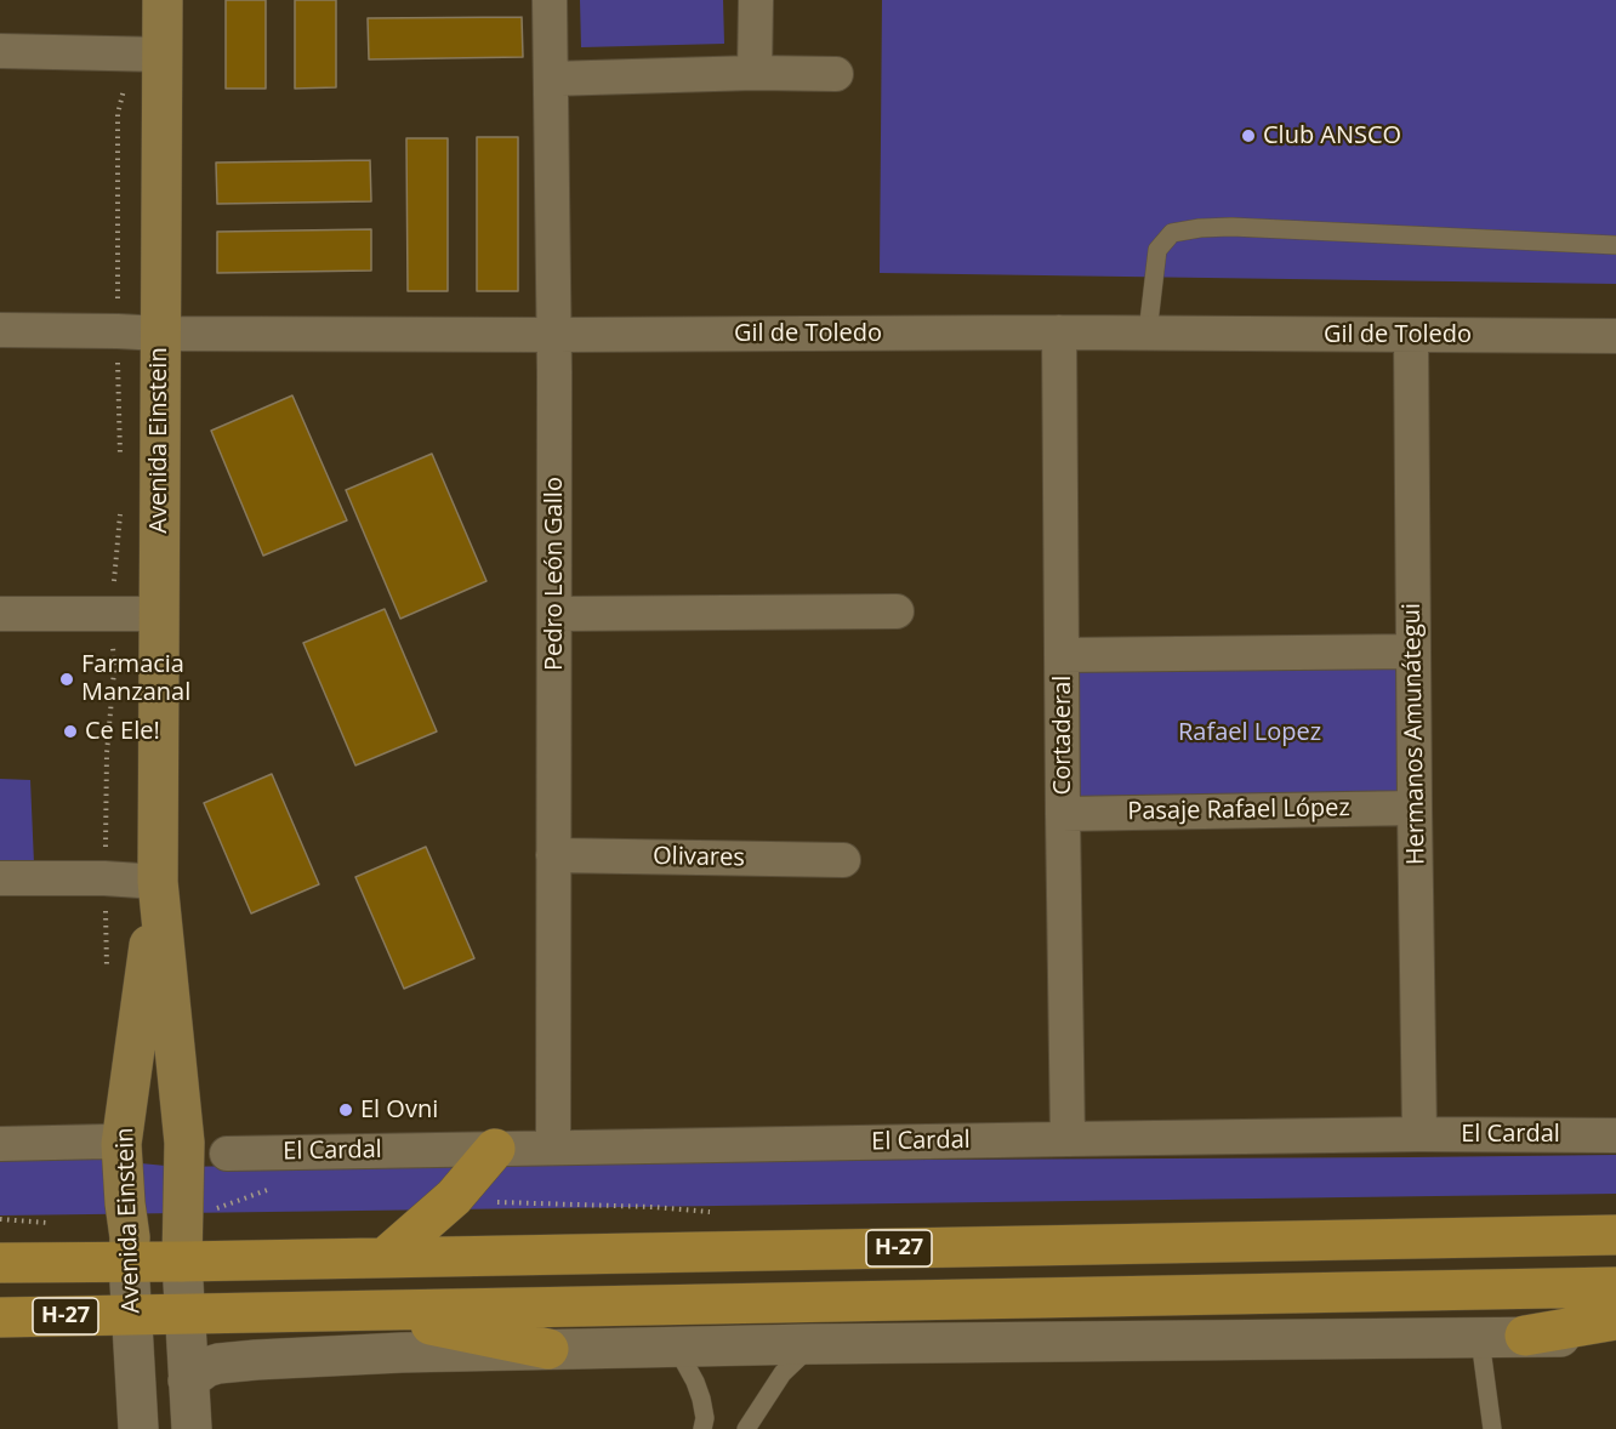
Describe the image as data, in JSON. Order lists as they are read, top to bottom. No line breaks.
{"streets":{"main road":["Avenida Einstein","H-27"],"street":["Gil de Toledo","Pedro León Gallo","Hermanos Amunátegui","Cortaderal","Pasaje Rafael López","Olivares","El Cardal"]},"crossings":[["Gil de Toledo","Avenida Einstein"],["Gil de Toledo","Pedro León Gallo"],["Gil de Toledo","Hermanos Amunátegui"],["Gil de Toledo","Cortaderal"],["Avenida Einstein","H-27"],["Pedro León Gallo","Olivares"],["Pedro León Gallo","El Cardal"],["Hermanos Amunátegui","Pasaje Rafael López"],["Hermanos Amunátegui","El Cardal"],["Cortaderal","Pasaje Rafael López"],["Cortaderal","El Cardal"]],"parks":["Rafael Lopez"],"places":["Club ANSCO","Farmacia Manzanal","Ce Ele!","El Ovni"]}
